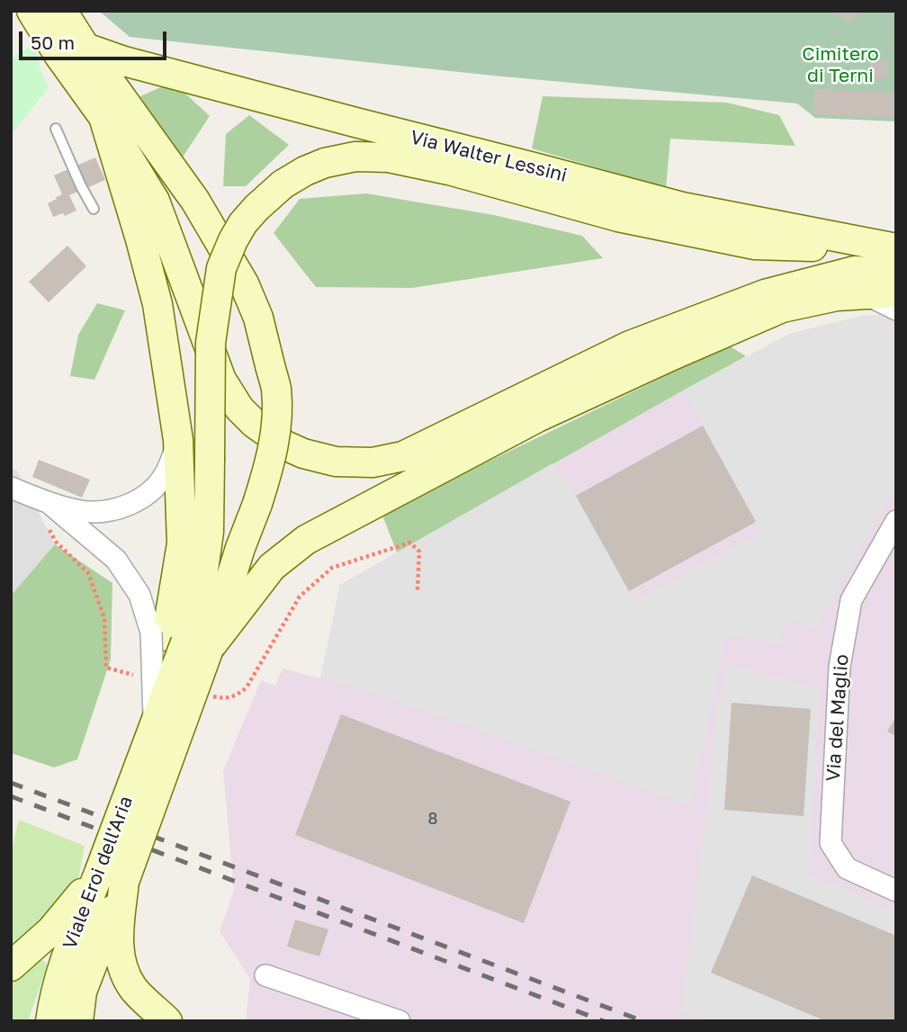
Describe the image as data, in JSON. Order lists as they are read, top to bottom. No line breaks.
{"streets":{"main road":["Via Walter Lessini","Viale Eroi dell'Aria"],"street":["Via del Maglio"]},"parks":["Cimitero di Terni"],"house_numbers":["8"],"scale_bar":"50 m"}
